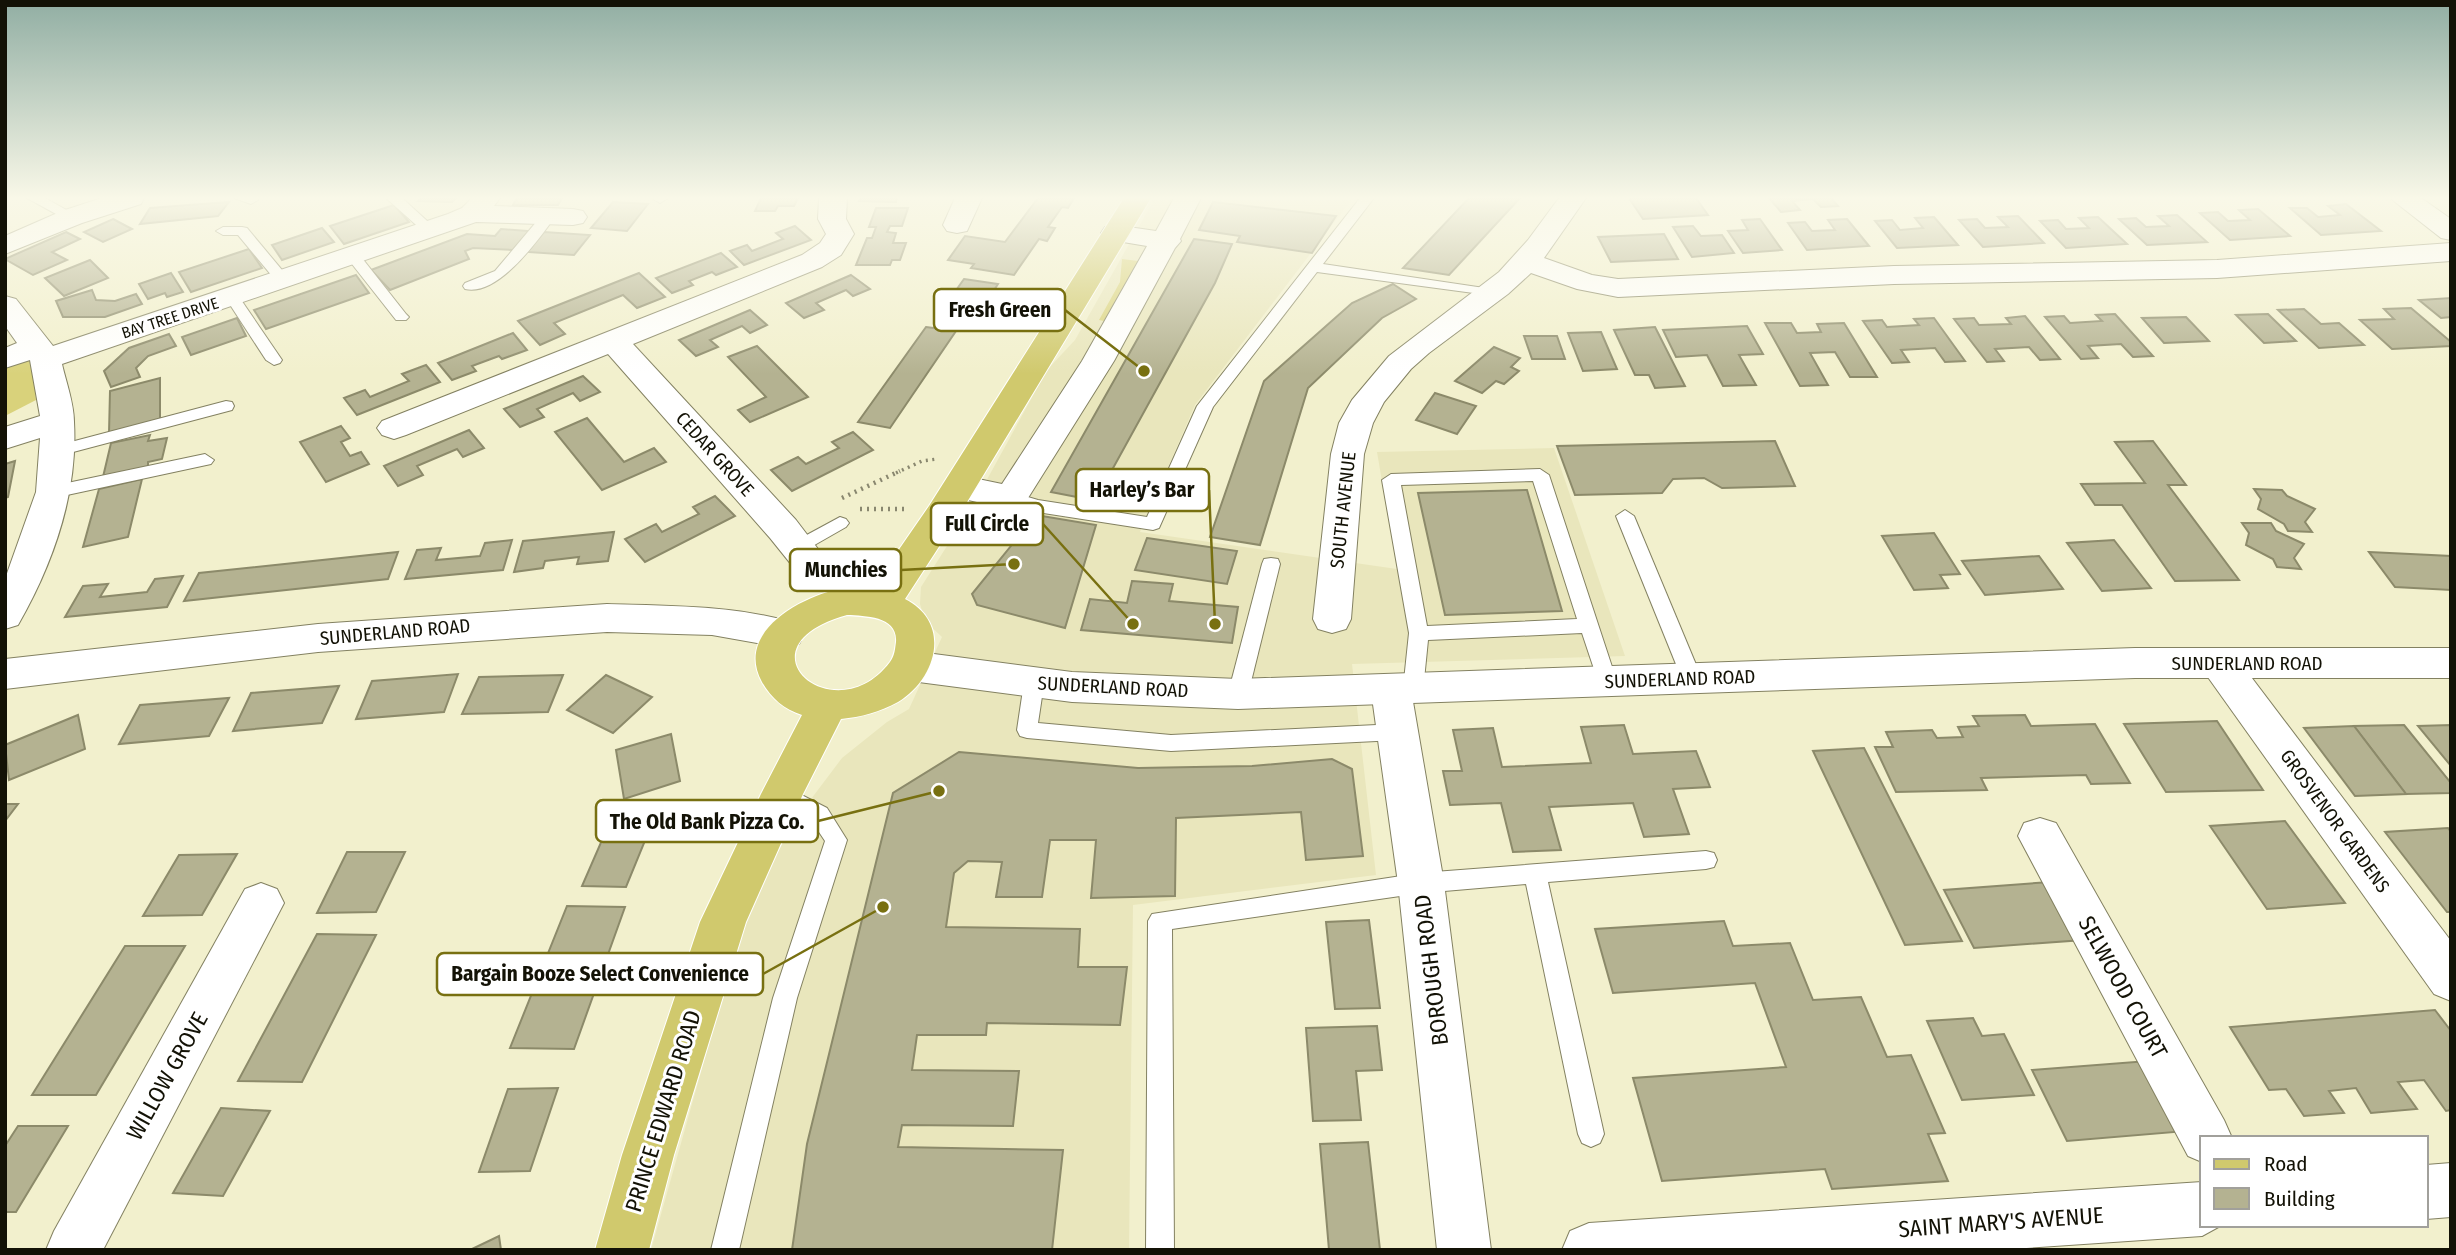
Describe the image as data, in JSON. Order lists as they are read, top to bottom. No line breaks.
{"streets":{"main road":["PRINCE EDWARD ROAD"],"street":["BAY TREE DRIVE","CEDAR GROVE","SOUTH AVENUE","SUNDERLAND ROAD","GROSVENOR GARDENS","BOROUGH ROAD","SELWOOD COURT","WILLOW GROVE","SAINT MARY'S AVENUE"]},"crossings":[["SUNDERLAND ROAD","GROSVENOR GARDENS"],["SUNDERLAND ROAD","BOROUGH ROAD"],["SUNDERLAND ROAD","PRINCE EDWARD ROAD"]],"places":["Fresh Green","Munchies","Full Circle","Harley’s Bar","The Old Bank Pizza Co.","Bargain Booze Select Convenience"],"legend":["Road","Building"]}
